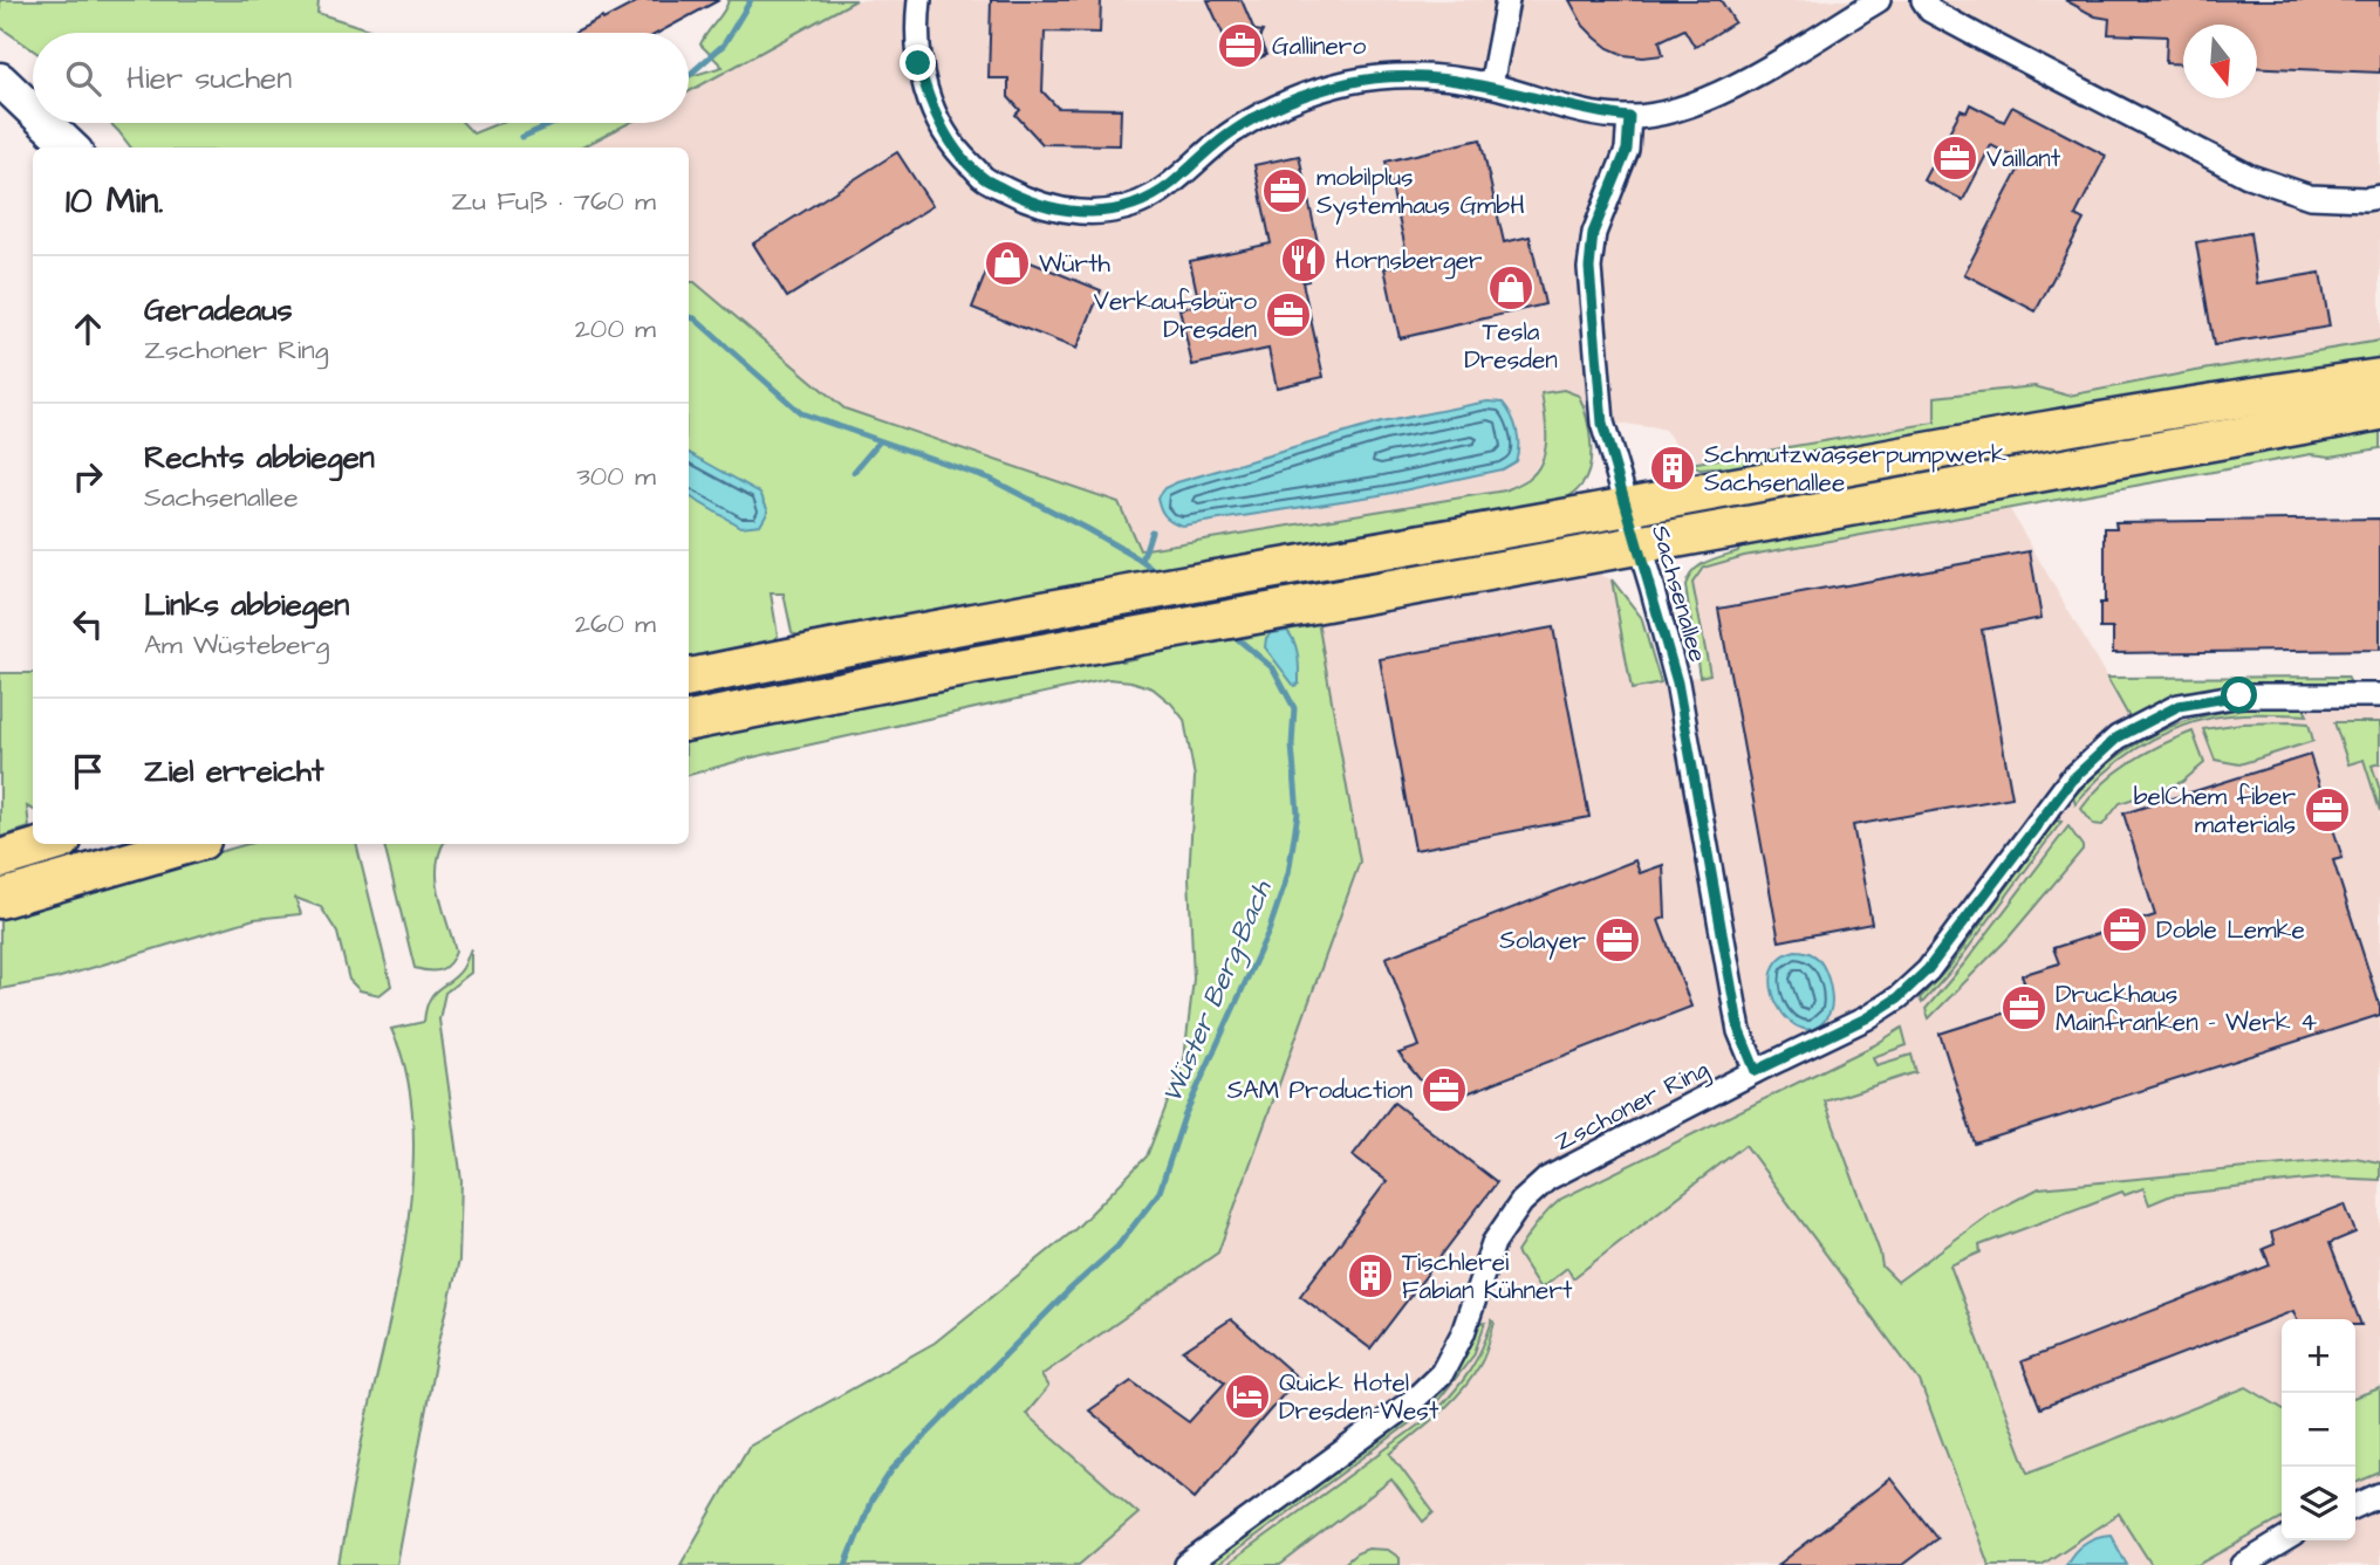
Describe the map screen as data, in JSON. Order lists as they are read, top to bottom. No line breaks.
{"streets":{"street":["Sachsenallee","Zschoner Ring"]},"crossings":[["Sachsenallee","Zschoner Ring"]],"water":["Wüster Berg-Bach"],"places":{"office":["Gallinero","Vaillant","mobilplus Systemhaus GmbH","Verkaufsbüro Dresden","belChem fiber materials","Doble Lemke","Solayer","Druckhaus Mainfranken - Werk 4","SAM Production"],"restaurant":["Hornsberger"],"shop":["Würth","Tesla Dresden"],"building":["Schmutzwasserpumpwerk Sachsenallee","Tischlerei Fabian Kühnert"],"hotel":["Quick Hotel Dresden-West"]},"north":"bottom","page":{"search":"Hier suchen","heading":["10 Min.","Zu Fuß · 760 m"],"list":[["Geradeaus","Zschoner Ring","200 m"],["Rechts abbiegen","Sachsenallee","300 m"],["Links abbiegen","Am Wüsteberg","260 m"],"Ziel erreicht"],"map_buttons":["+","−"]}}
